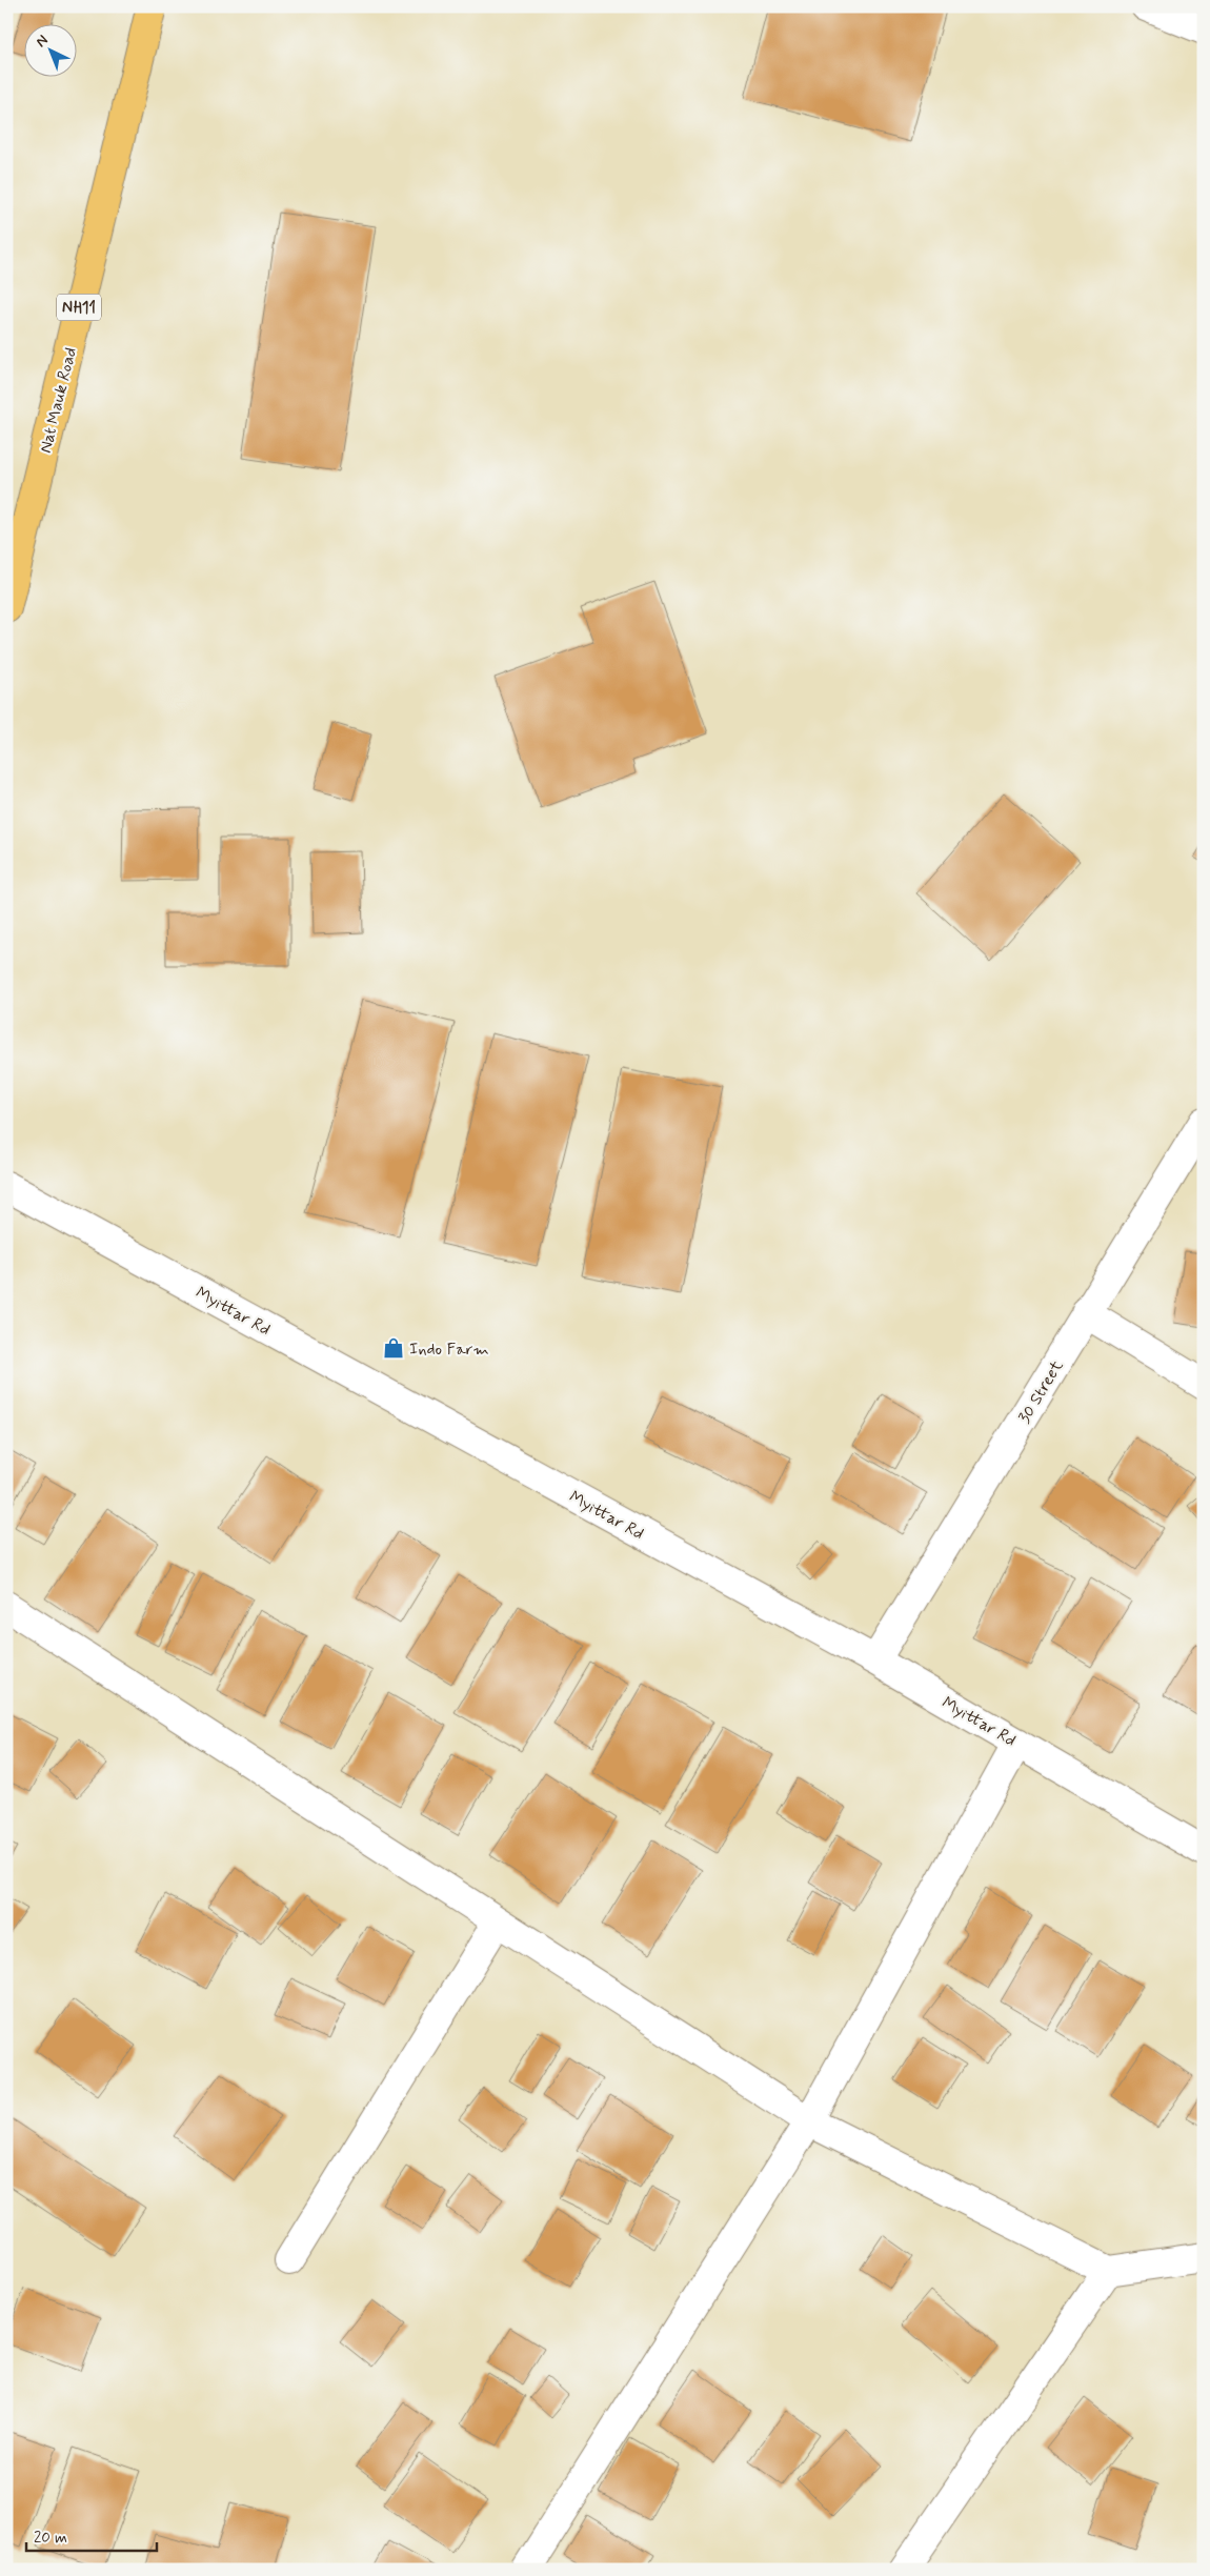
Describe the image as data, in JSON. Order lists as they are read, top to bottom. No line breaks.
{"streets":{"highway":["NH11","Nat Mauk Road"],"street":["Myittar Rd","30 Street"]},"crossings":[["Myittar Rd","30 Street"]],"places":{"shop":["Indo Farm"]},"scale_bar":"20 m","north":"top left"}
